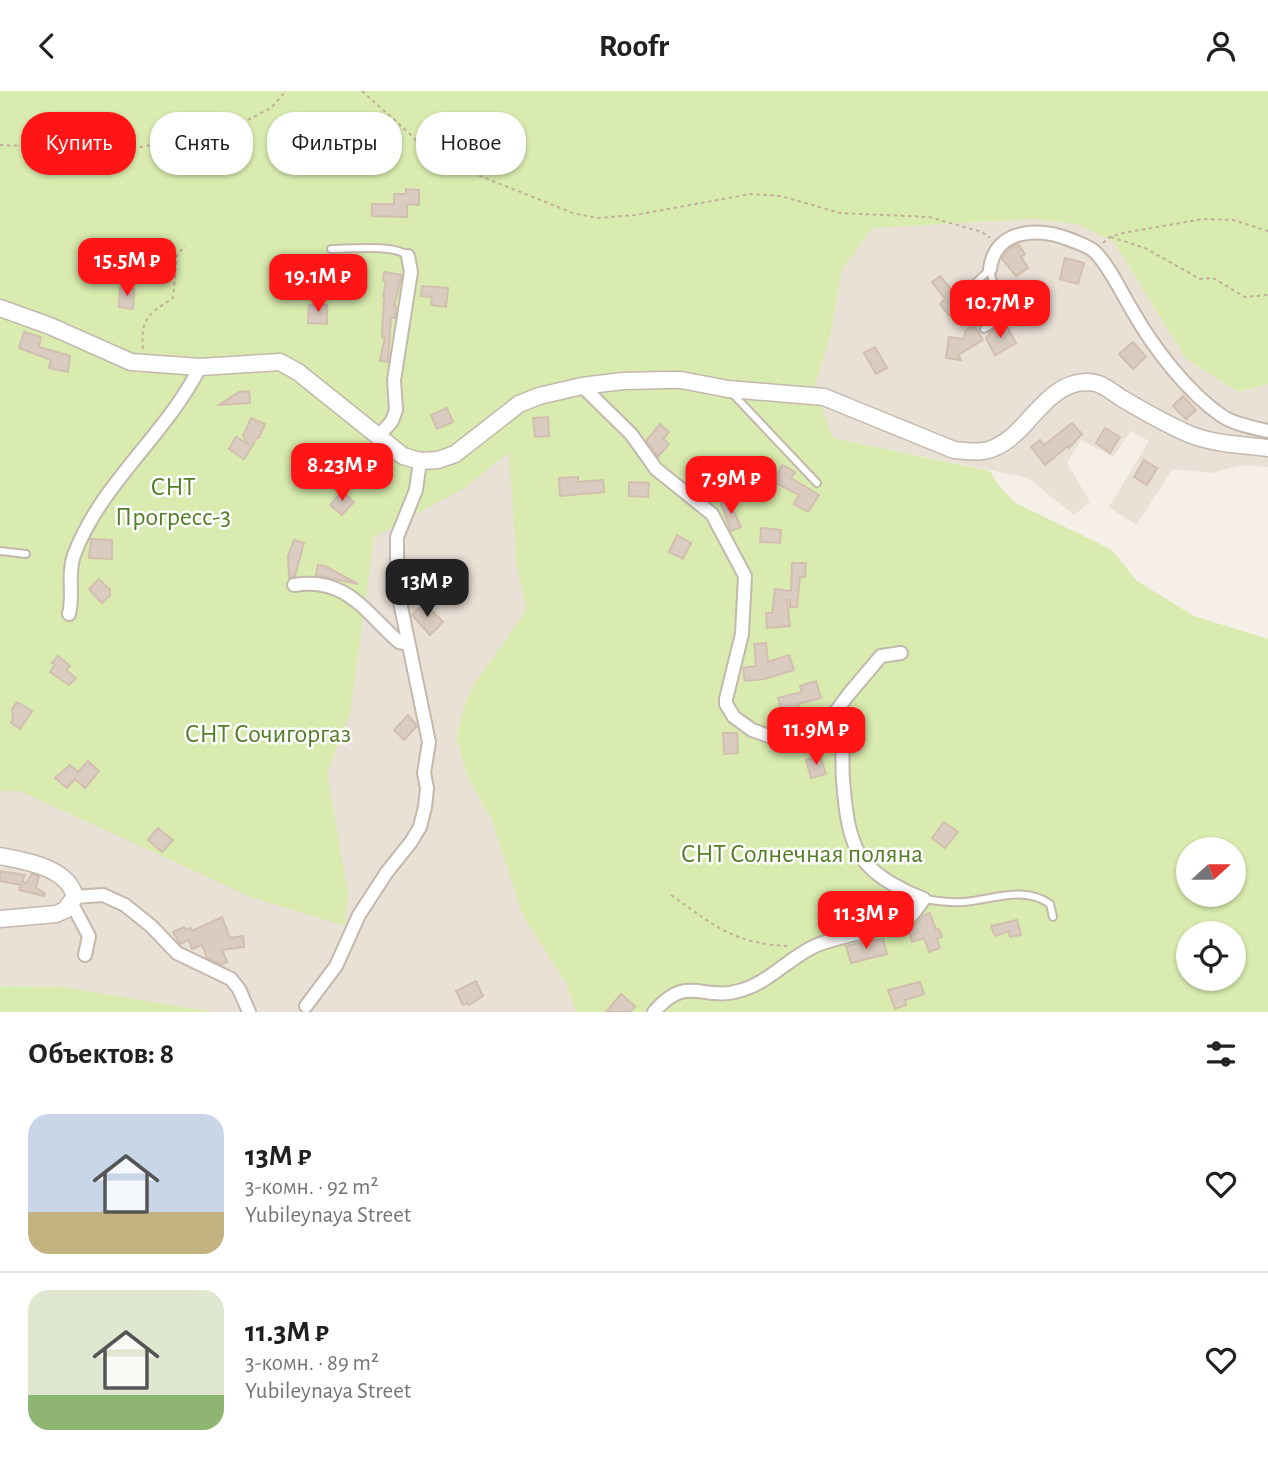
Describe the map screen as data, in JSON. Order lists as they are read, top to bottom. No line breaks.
{"parks":["СНТ Прогресс-3","СНТ Сочигоргаз","СНТ Солнечная поляна"],"north":"right","page":{"header":"Roofr","chip":["Купить","Снять","Фильтры","Новое"],"price":["15.5M ₽","19.1M ₽","10.7M ₽","8.23M ₽","7.9M ₽","13M ₽","11.9M ₽","11.3M ₽"],"heading":"Объектов: 8","list":[{"name":"13M ₽","note":"3-комн. · 92 m² · Yubileynaya Street"},{"name":"11.3M ₽","note":"3-комн. · 89 m² · Yubileynaya Street"}]}}
